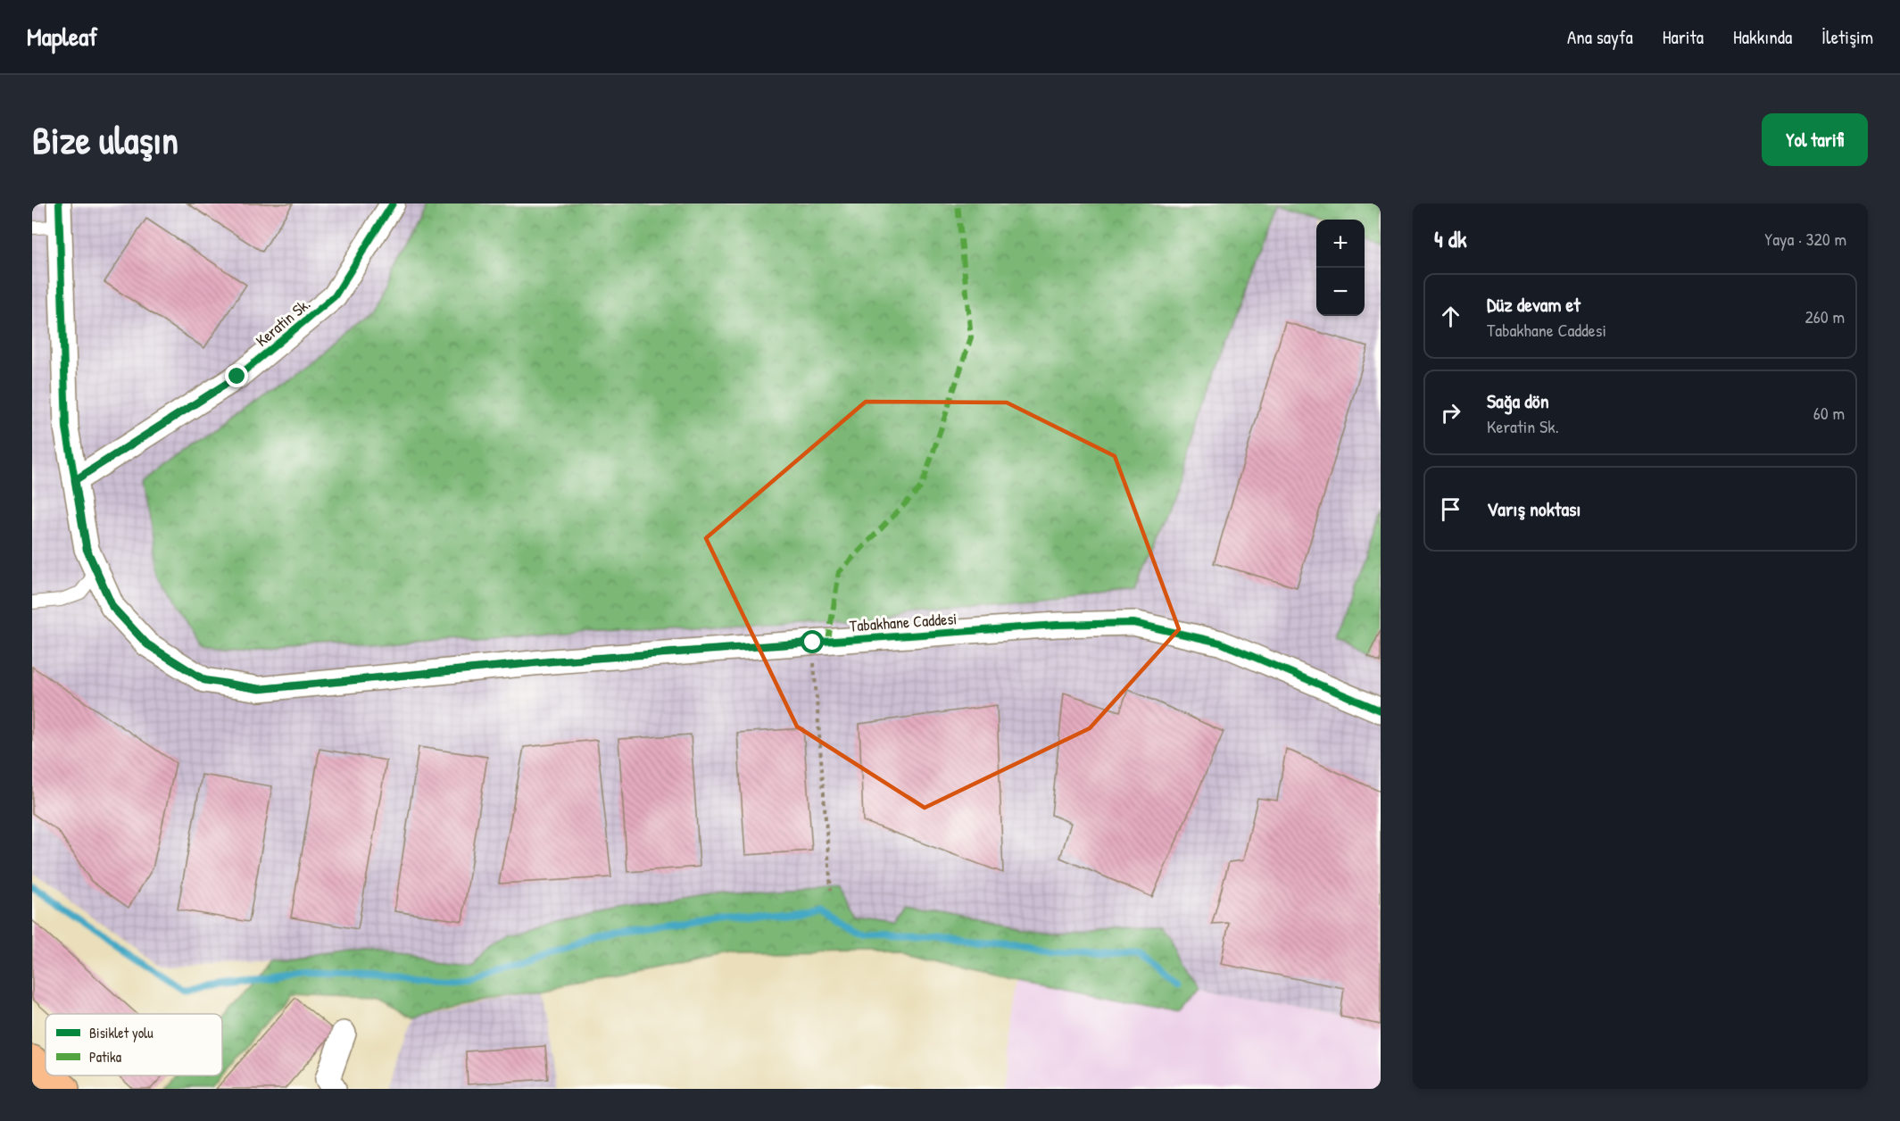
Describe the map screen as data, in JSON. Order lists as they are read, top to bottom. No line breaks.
{"streets":{"street":["Keratin Sk.","Tabakhane Caddesi"]},"crossings":[["Keratin Sk.","Tabakhane Caddesi"]],"legend":["Bisiklet yolu","Patika"],"page":{"header":"Mapleaf","nav":["Ana sayfa","Harita","Hakkında","İletişim"],"buttons":"Yol tarifi","title":"Bize ulaşın","heading":["4 dk","Yaya · 320 m"],"map_buttons":["+","−"],"list":[["Düz devam et","Tabakhane Caddesi","260 m"],["Sağa dön","Keratin Sk.","60 m"],"Varış noktası"]}}
